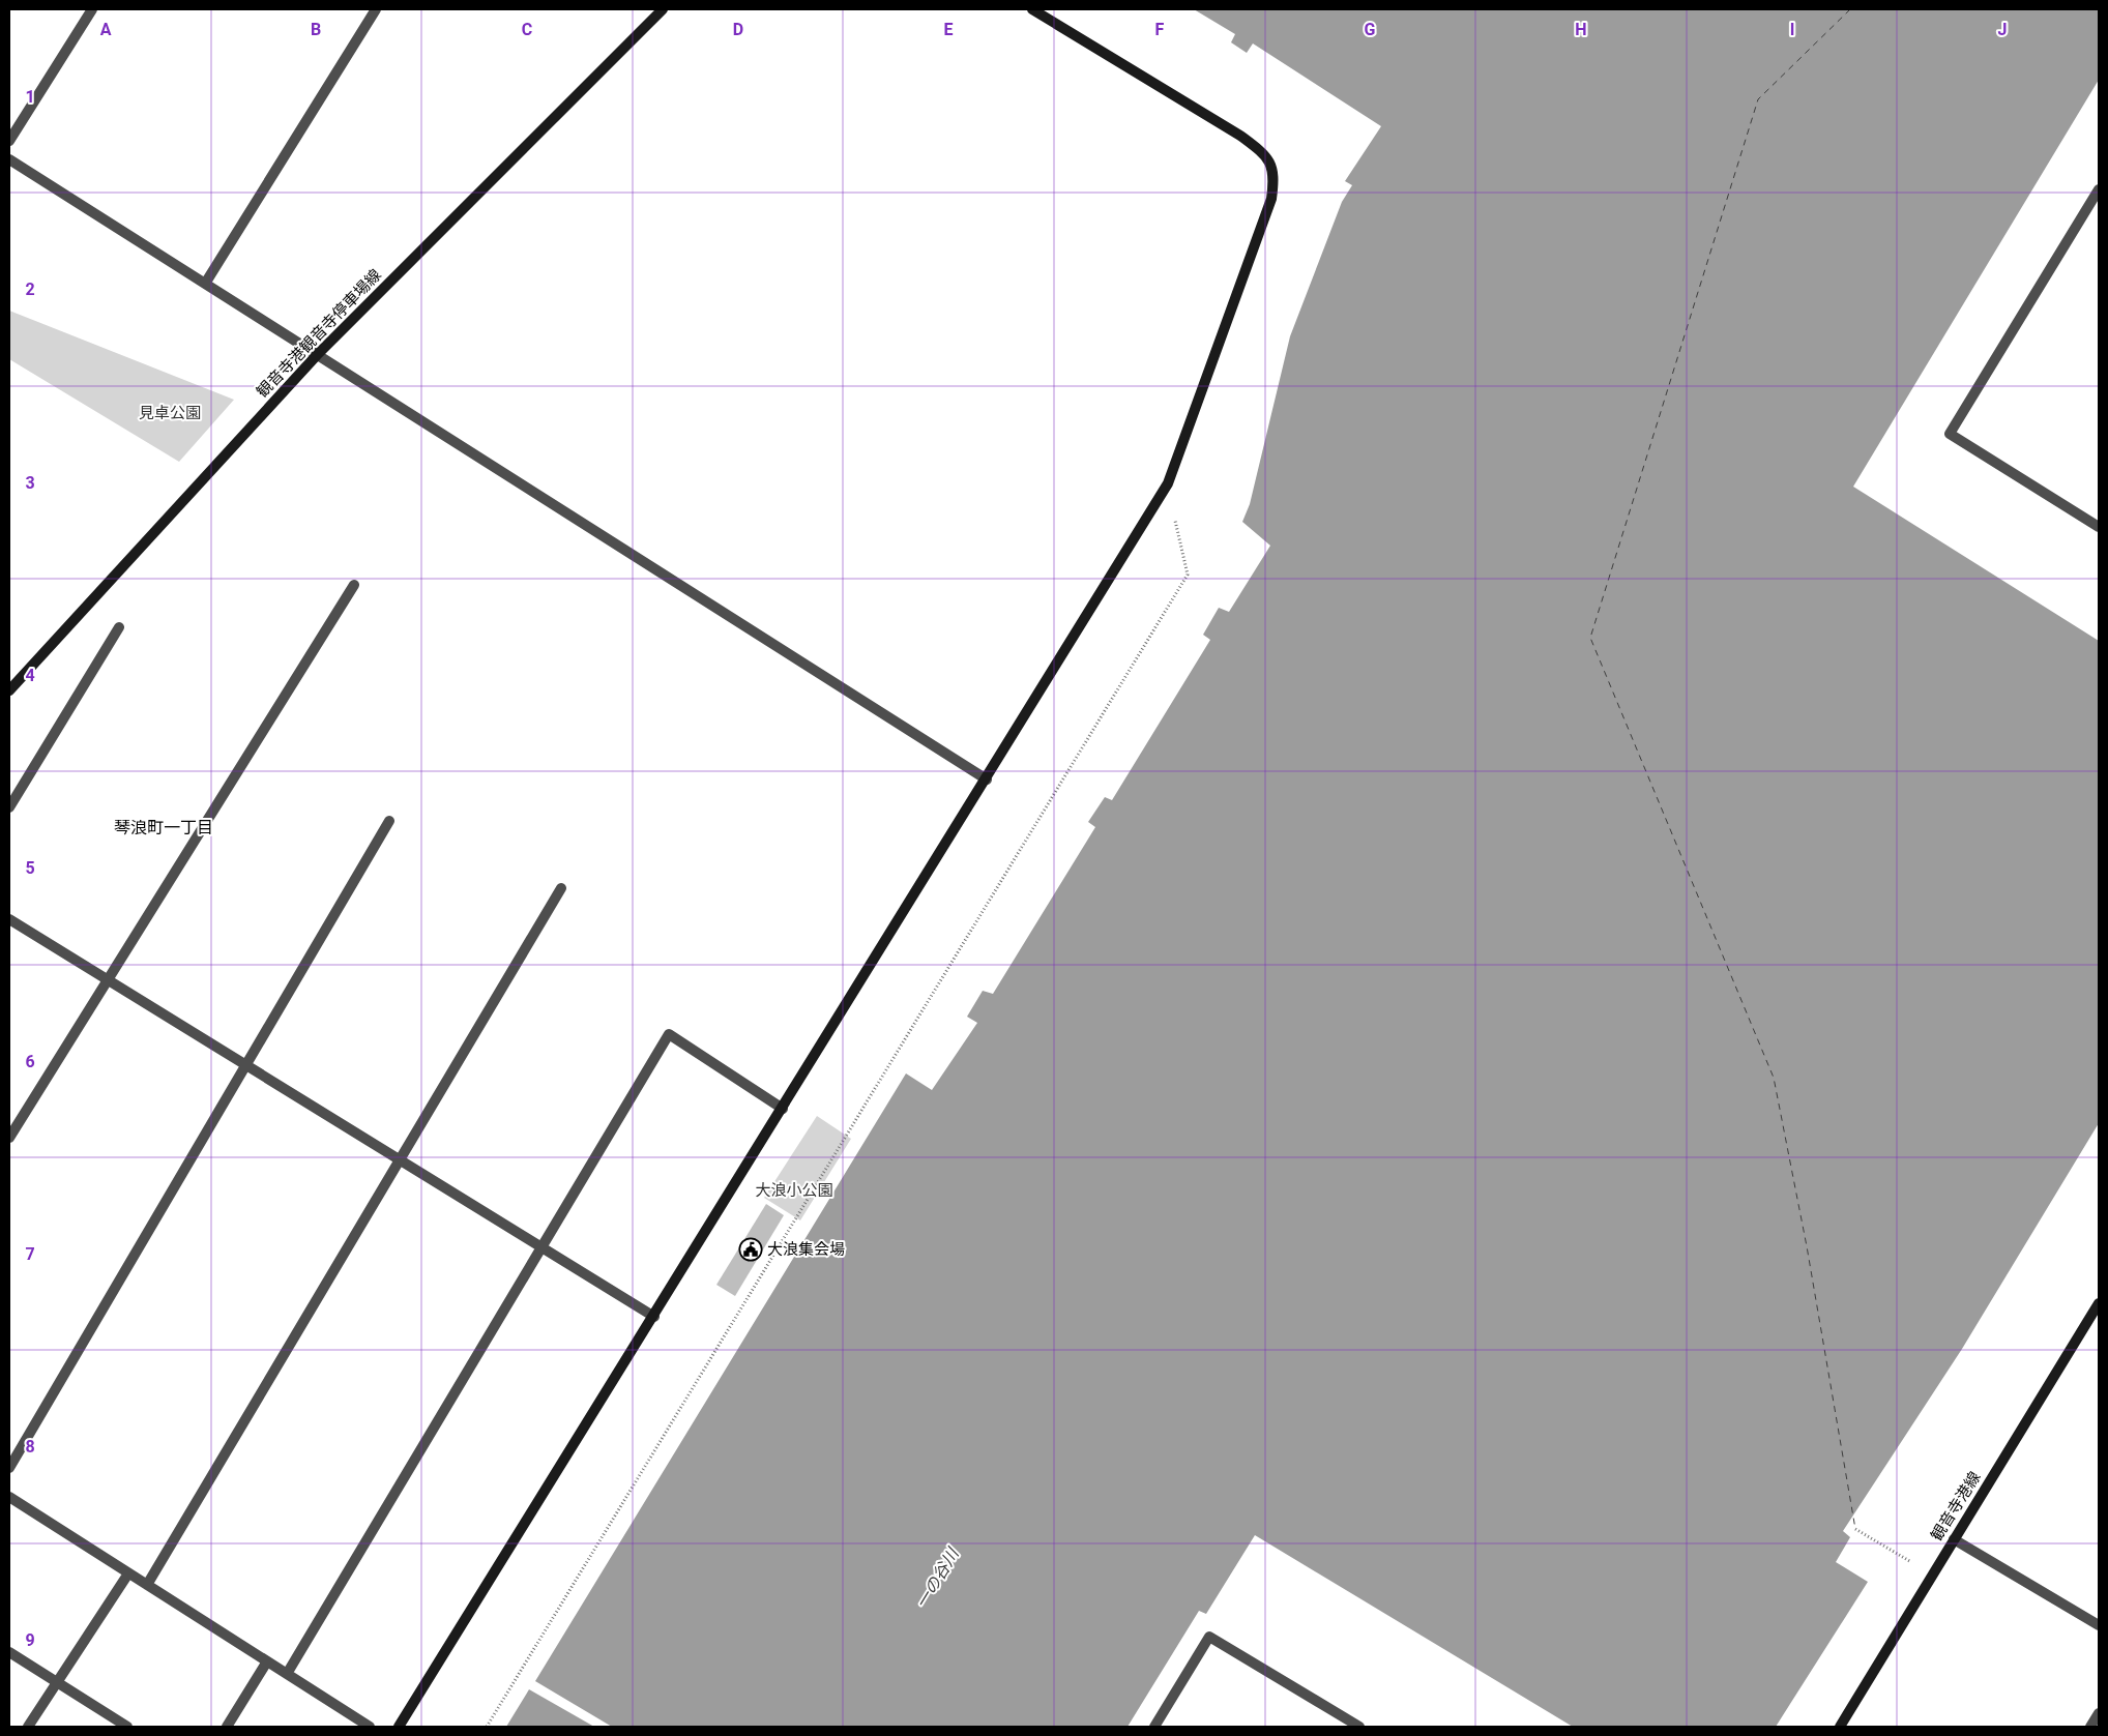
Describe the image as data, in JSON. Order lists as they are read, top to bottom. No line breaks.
{"streets":{"street":["観音寺港観音寺停車場線","観音寺港線"]},"districts":["琴浪町一丁目"],"water":["一の谷川"],"parks":["見卓公園","大浪小公園"],"places":{"public building":["大浪集会場"]},"grid":{"columns":["A","B","C","D","E","F","G","H","I","J"],"rows":["1","2","3","4","5","6","7","8","9"]}}
